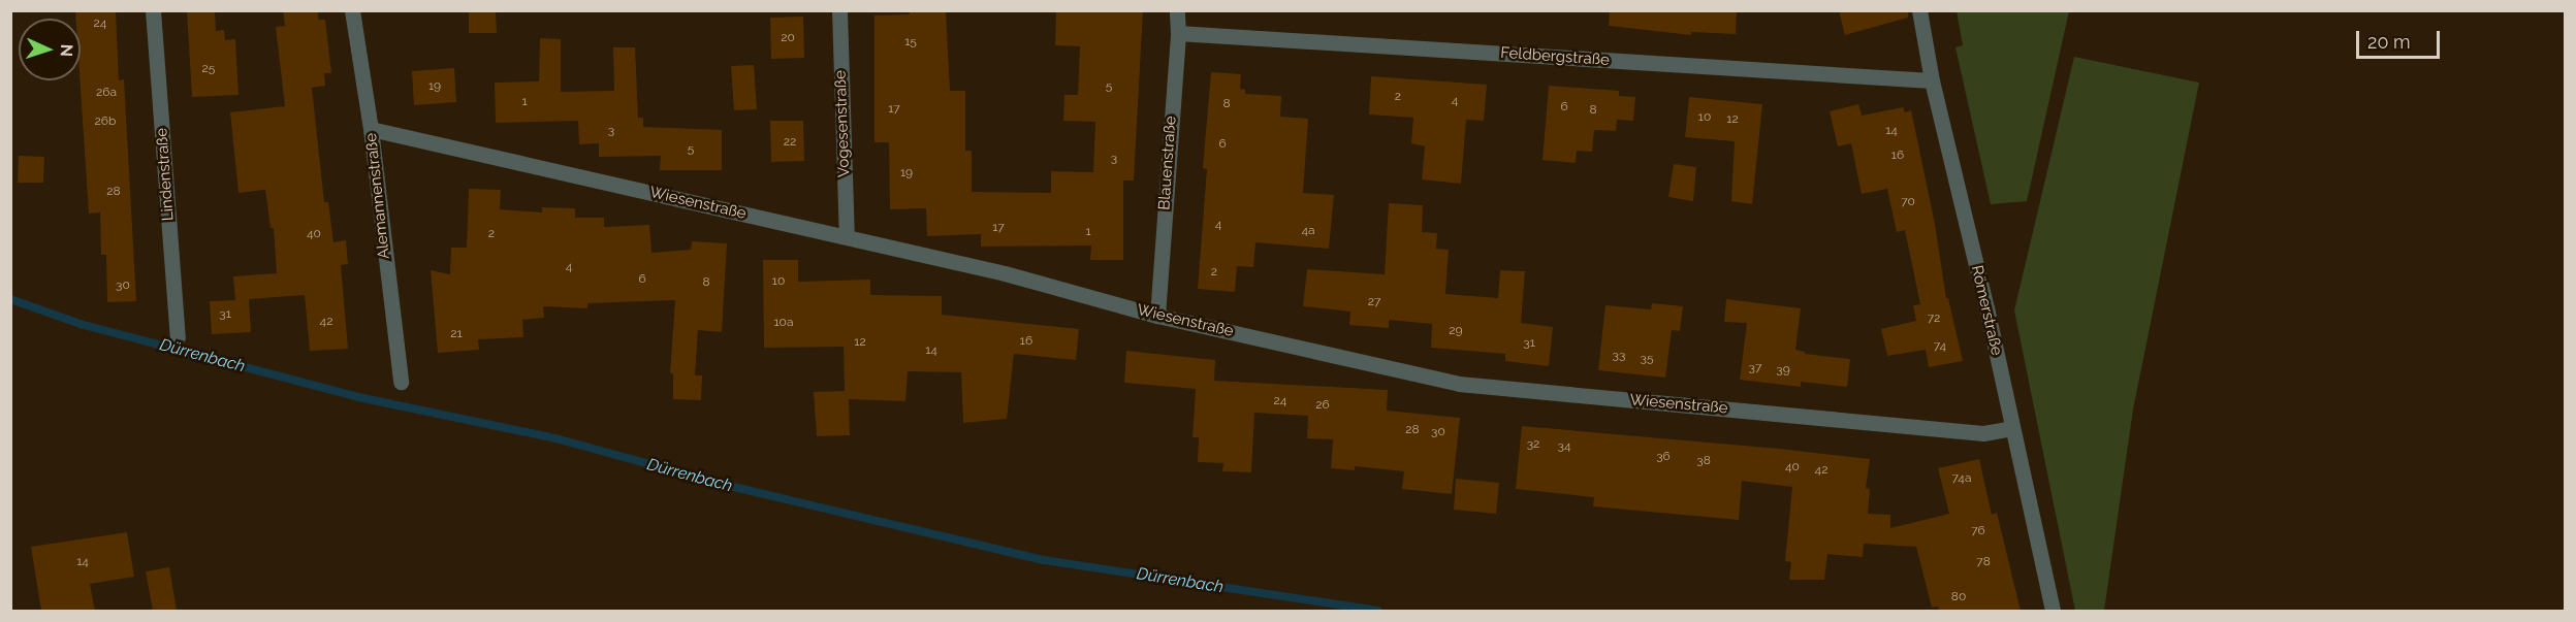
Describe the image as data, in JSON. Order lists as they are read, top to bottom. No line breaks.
{"streets":{"street":["Feldbergstraße","Vogesenstraße","Blauenstraße","Lindenstraße","Alemannenstraße","Wiesenstraße","Römerstraße"]},"crossings":[["Feldbergstraße","Blauenstraße"],["Feldbergstraße","Römerstraße"],["Vogesenstraße","Wiesenstraße"],["Blauenstraße","Wiesenstraße"],["Alemannenstraße","Wiesenstraße"],["Wiesenstraße","Römerstraße"]],"water":["Dürrenbach"],"house_numbers":["24","20","15","25","19","5","26a","2","4","1","8","6","17","8","10","12","26b","3","14","22","6","5","16","3","19","28","70","4","17","4a","1","40","2","4","2","6","10","8","30","27","31","72","42","10a","29","21","16","12","31","74","14","33","35","37","39","24","26","28","30","32","34","36","38","40","42","74a","76","14","78","80"],"scale_bar":"20 m","north":"right"}
